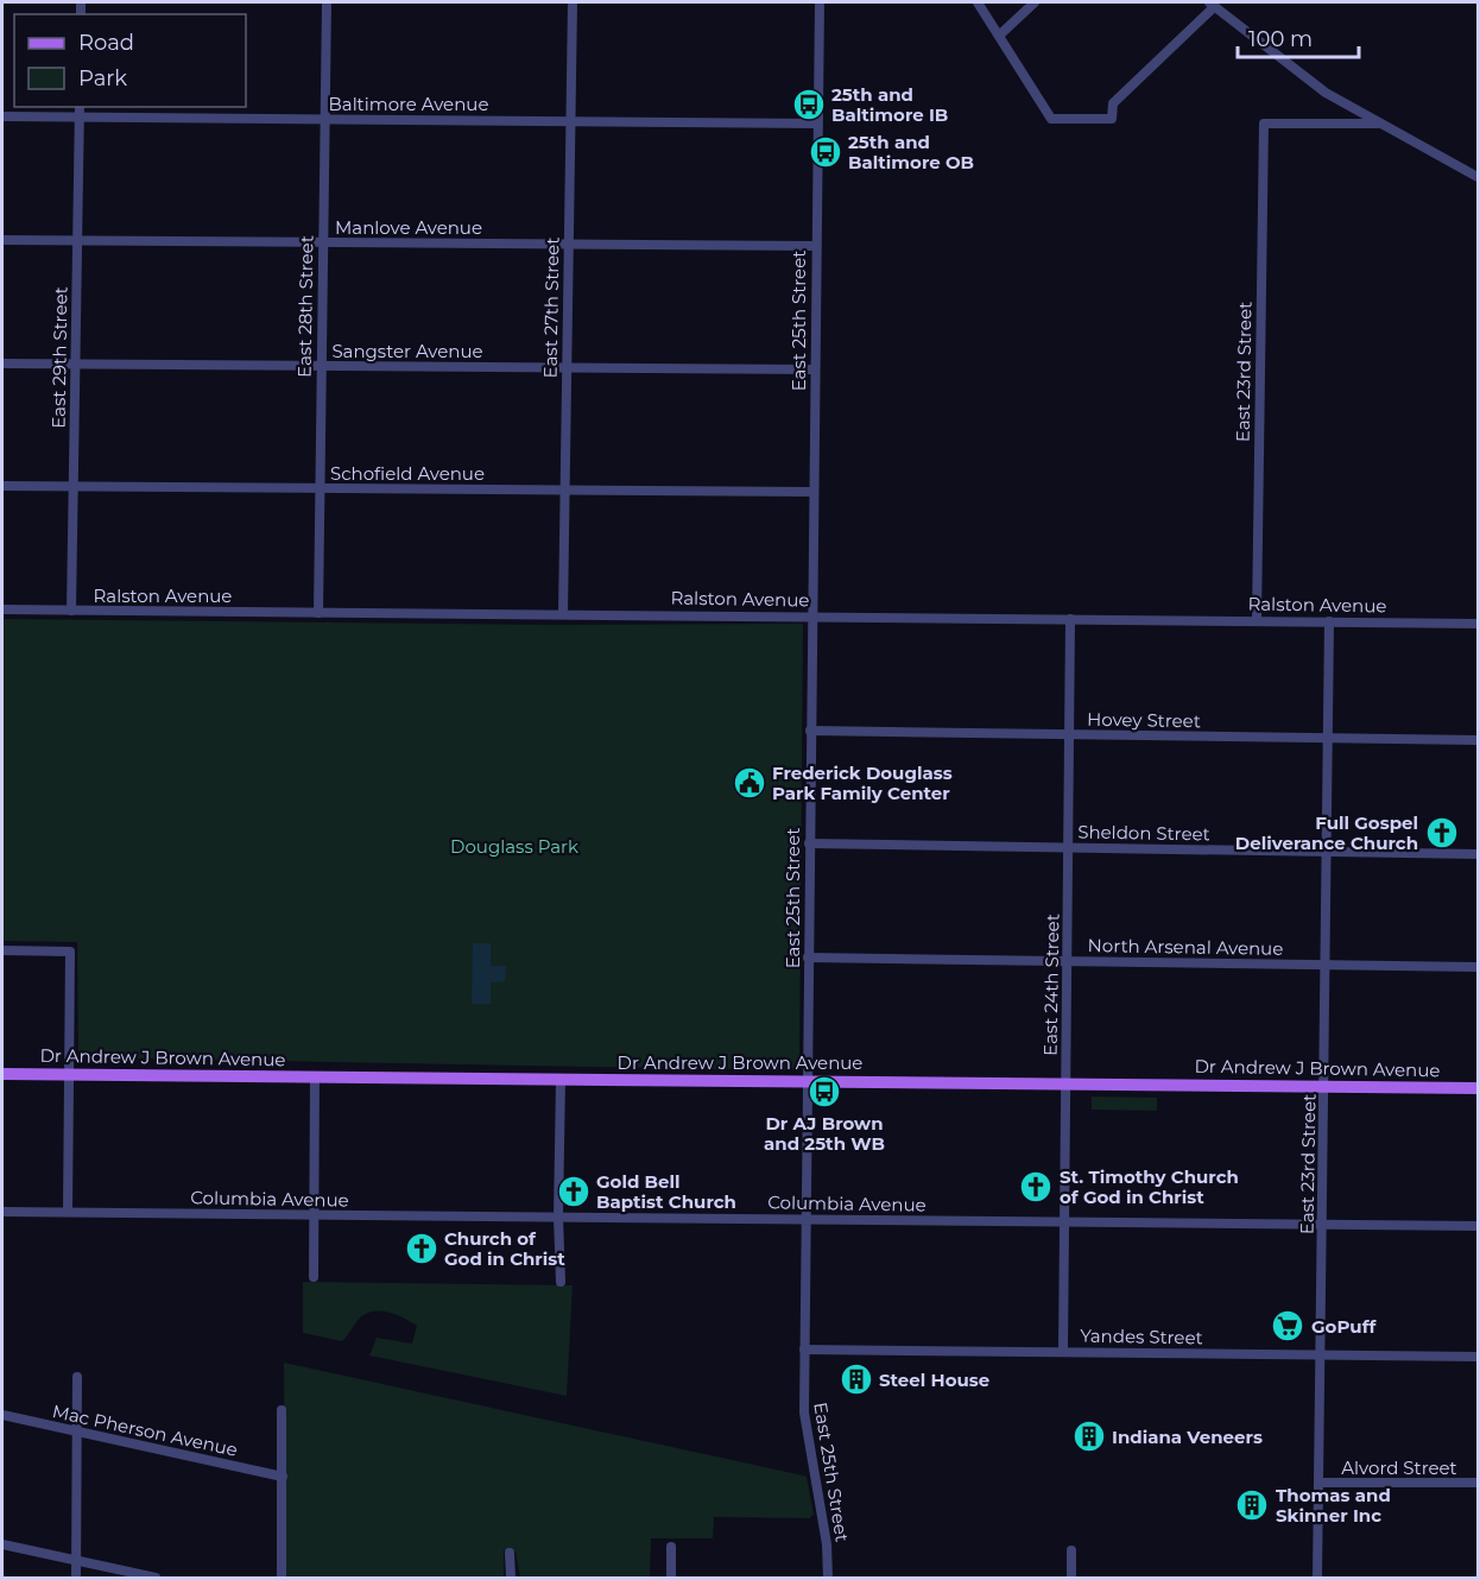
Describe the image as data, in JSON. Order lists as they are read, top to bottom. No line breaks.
{"streets":{"main road":["Dr Andrew J Brown Avenue"],"street":["Baltimore Avenue","Manlove Avenue","East 28th Street","East 27th Street","East 25th Street","Sangster Avenue","East 29th Street","East 23rd Street","Schofield Avenue","Ralston Avenue","Hovey Street","Sheldon Street","North Arsenal Avenue","East 24th Street","Columbia Avenue","Yandes Street","Mac Pherson Avenue","Alvord Street"]},"crossings":[["Baltimore Avenue","East 28th Street"],["Baltimore Avenue","East 27th Street"],["Baltimore Avenue","East 25th Street"],["Baltimore Avenue","East 29th Street"],["Manlove Avenue","East 28th Street"],["Manlove Avenue","East 27th Street"],["Manlove Avenue","East 25th Street"],["Manlove Avenue","East 29th Street"],["East 28th Street","Sangster Avenue"],["East 28th Street","Schofield Avenue"],["East 28th Street","Ralston Avenue"],["East 27th Street","Sangster Avenue"],["East 27th Street","Schofield Avenue"],["East 27th Street","Ralston Avenue"],["East 25th Street","Sangster Avenue"],["East 25th Street","Schofield Avenue"],["East 25th Street","Ralston Avenue"],["East 25th Street","Hovey Street"],["East 25th Street","Sheldon Street"],["East 25th Street","North Arsenal Avenue"],["East 25th Street","Dr Andrew J Brown Avenue"],["East 25th Street","Columbia Avenue"],["East 25th Street","Yandes Street"],["Sangster Avenue","East 29th Street"],["East 29th Street","Schofield Avenue"],["East 29th Street","Ralston Avenue"],["East 23rd Street","Ralston Avenue"],["East 23rd Street","Hovey Street"],["East 23rd Street","Sheldon Street"],["East 23rd Street","North Arsenal Avenue"],["East 23rd Street","Dr Andrew J Brown Avenue"],["East 23rd Street","Columbia Avenue"],["East 23rd Street","Yandes Street"],["East 23rd Street","Alvord Street"],["Ralston Avenue","East 24th Street"],["Hovey Street","East 24th Street"],["Sheldon Street","East 24th Street"],["North Arsenal Avenue","East 24th Street"],["East 24th Street","Dr Andrew J Brown Avenue"],["East 24th Street","Columbia Avenue"],["East 24th Street","Yandes Street"]],"parks":["Douglass Park"],"places":{"bus stop":["25th and Baltimore IB","25th and Baltimore OB","Dr AJ Brown and 25th WB"],"public building":["Frederick Douglass Park Family Center"],"church":["Full Gospel Deliverance Church","St. Timothy Church of God in Christ","Gold Bell Baptist Church","Church of God in Christ"],"supermarket":["GoPuff"],"building":["Steel House","Indiana Veneers","Thomas and Skinner Inc"]},"legend":["Road","Park"],"scale_bar":"100 m"}
